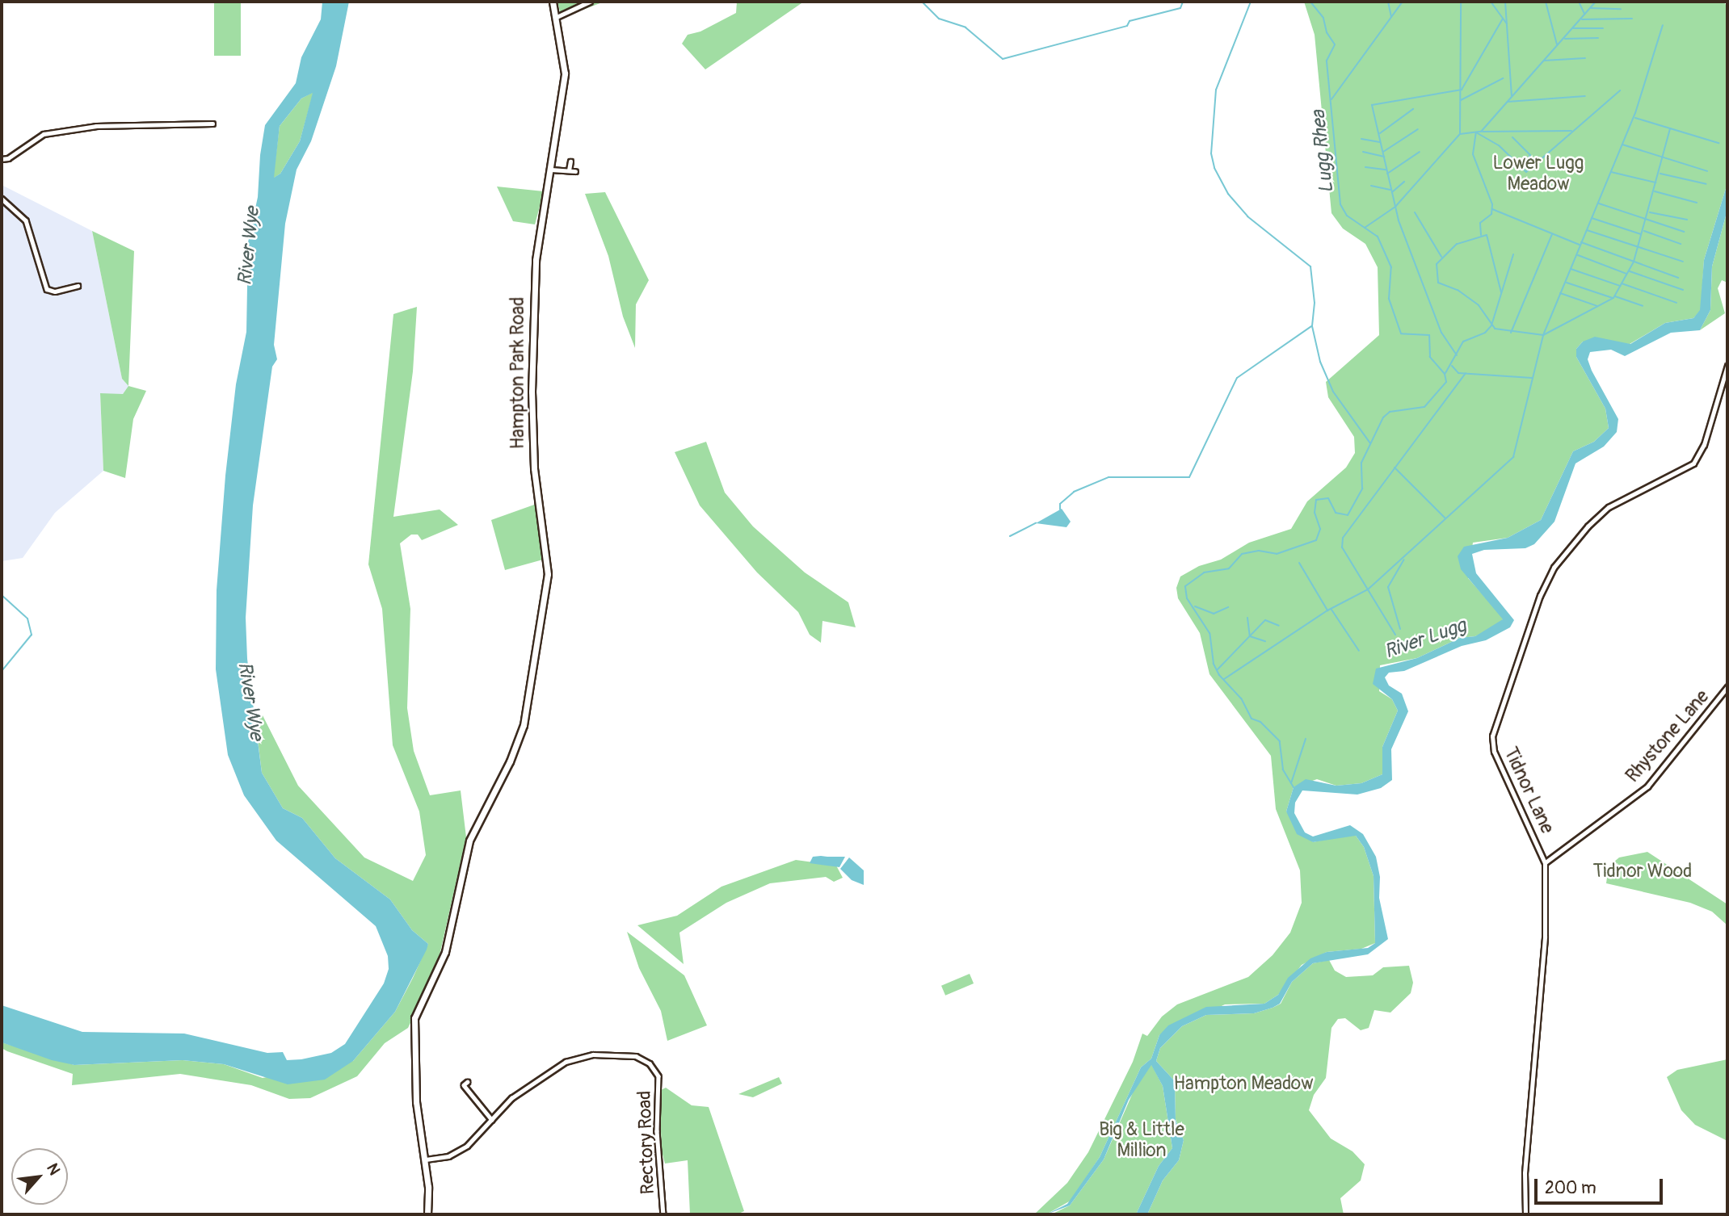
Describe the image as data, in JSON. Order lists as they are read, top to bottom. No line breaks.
{"streets":{"main road":["Hampton Park Road"],"street":["Rhystone Lane","Tidnor Lane","Rectory Road"]},"crossings":[["Hampton Park Road","Rectory Road"],["Rhystone Lane","Tidnor Lane"]],"water":["Lugg Rhea","River Wye","River Lugg"],"parks":["Lower Lugg Meadow","Tidnor Wood","Hampton Meadow","Big & Little Million"],"scale_bar":"200 m","north":"top right"}
